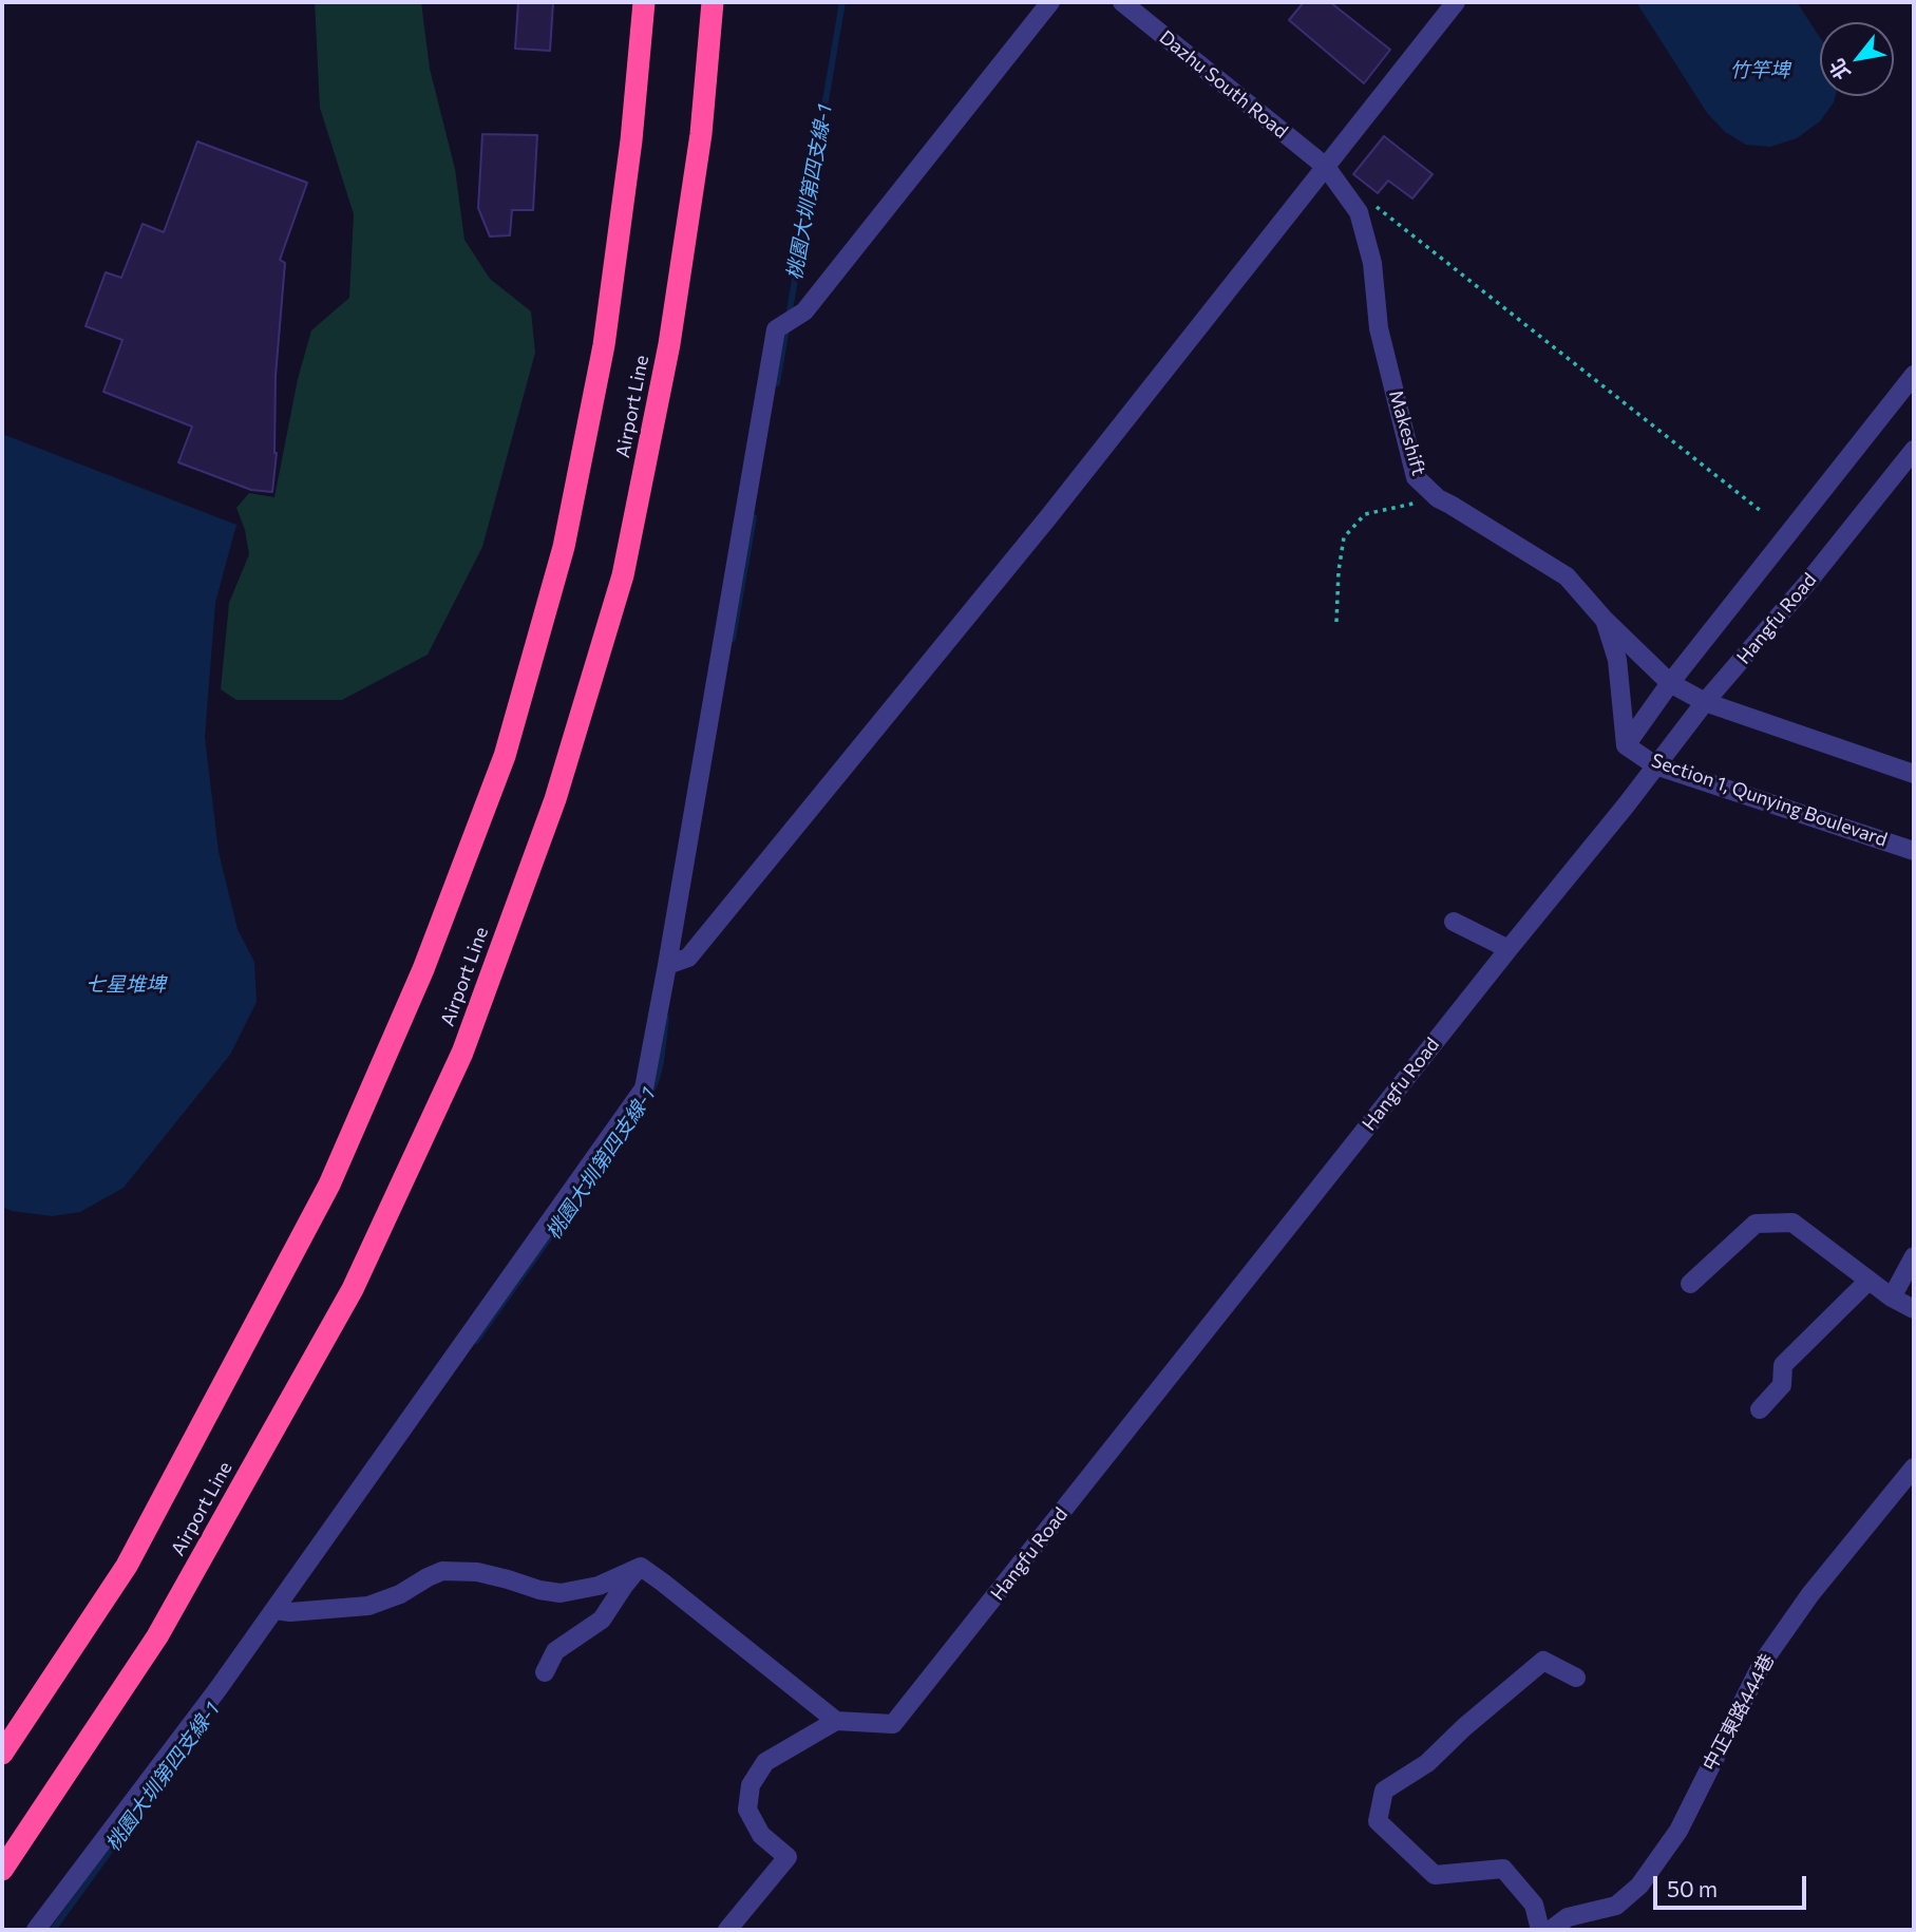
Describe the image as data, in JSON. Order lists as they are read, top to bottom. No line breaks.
{"streets":{"highway":["Airport Line"],"street":["Dazhu South Road","Makeshift","Hangfu Road","Section 1, Qunying Boulevard","中正東路444巷"]},"crossings":[["Dazhu South Road","Makeshift"],["Makeshift","Section 1, Qunying Boulevard"],["Hangfu Road","Section 1, Qunying Boulevard"]],"water":["竹竿埤","桃園大圳第四支線-1","七星堆埤"],"scale_bar":"50 m","north":"bottom left"}
